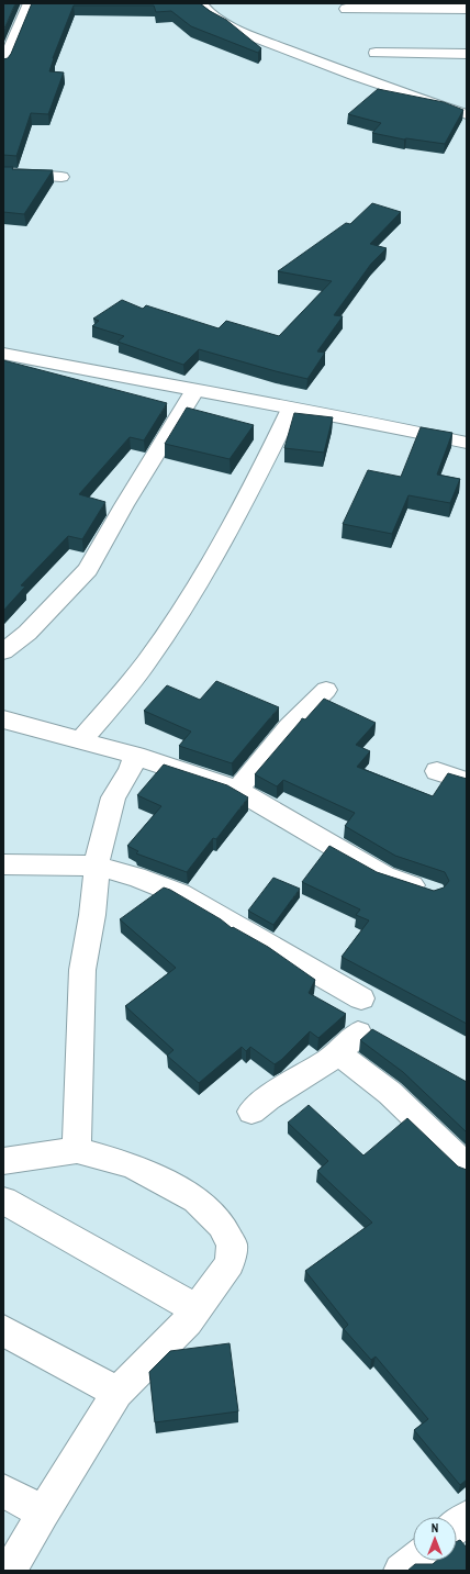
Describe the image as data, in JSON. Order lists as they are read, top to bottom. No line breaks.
{"north":"top"}
